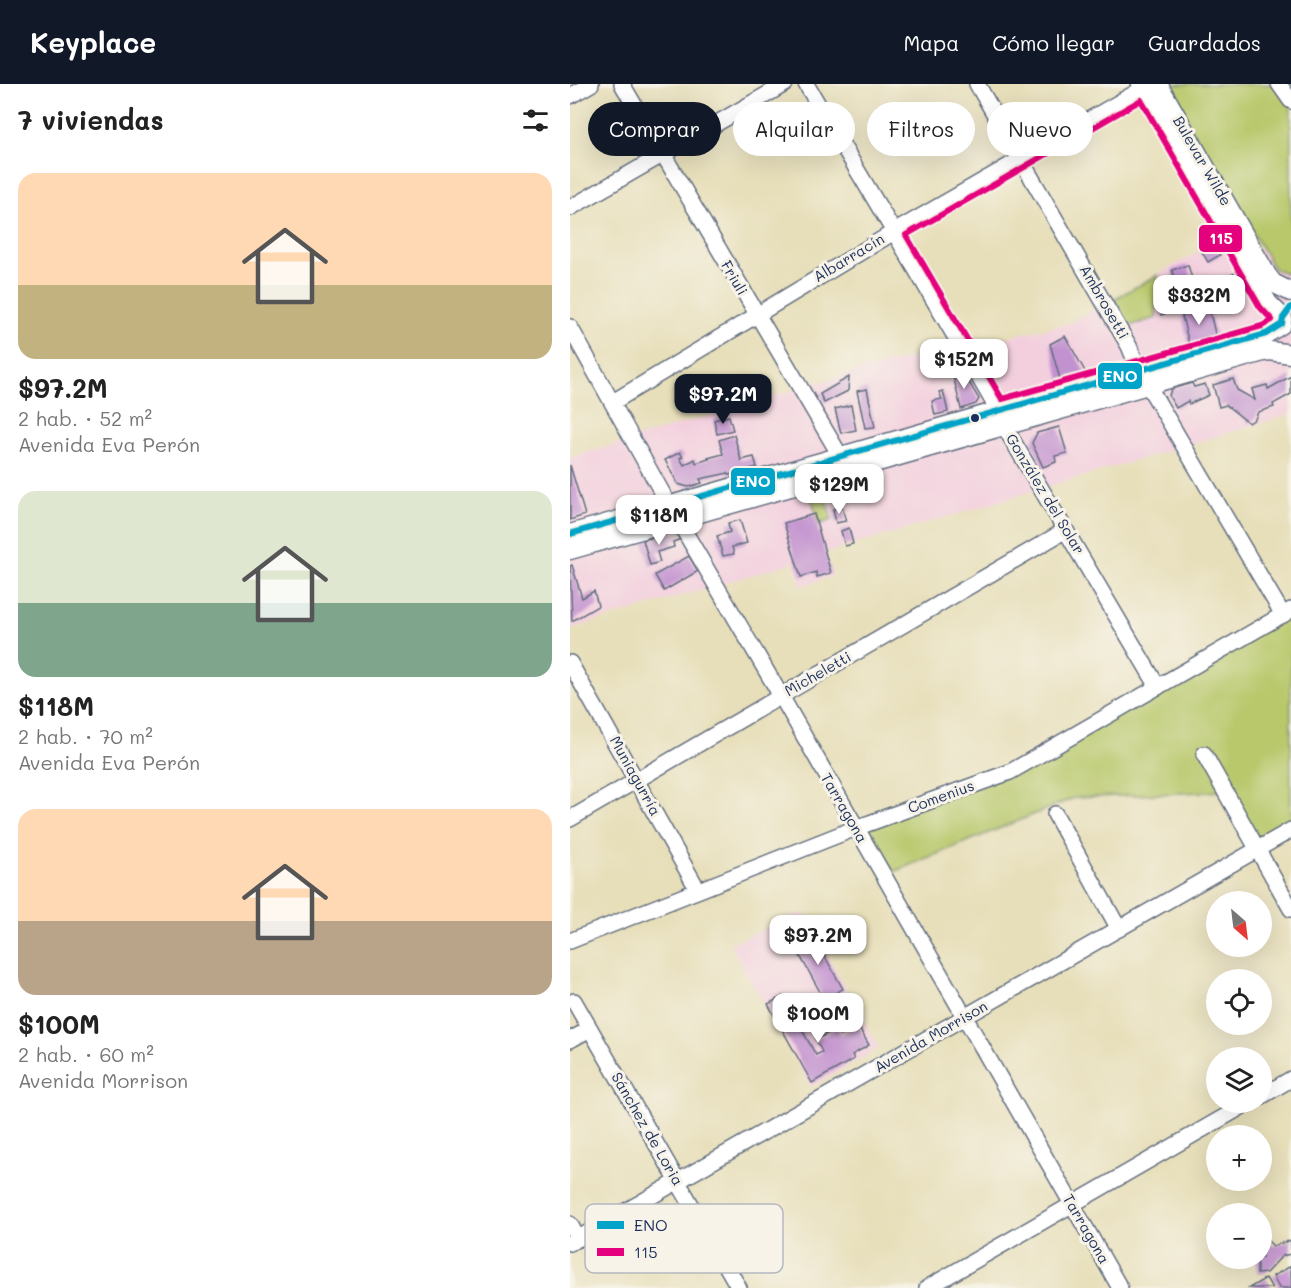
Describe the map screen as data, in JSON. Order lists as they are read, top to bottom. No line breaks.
{"streets":{"main road":["Bulevar Wilde"],"street":["Albarracín","Friuli","Ambrosetti","González del Solar","Micheletti","Muniagurría","Comenius","Tarragona","Avenida Morrison","Sánchez de Loria"]},"crossings":[["Bulevar Wilde","Albarracín"],["Albarracín","Friuli"],["Albarracín","Ambrosetti"],["Albarracín","González del Solar"],["Albarracín","Tarragona"],["Ambrosetti","Comenius"],["González del Solar","Micheletti"],["González del Solar","Comenius"],["Micheletti","Muniagurría"],["Micheletti","Tarragona"],["Muniagurría","Comenius"],["Comenius","Tarragona"],["Tarragona","Avenida Morrison"],["Avenida Morrison","Sánchez de Loria"]],"lines":["transit line 115","transit line ENO"],"legend":["ENO","115"],"north":"bottom right","page":{"header":"Keyplace","nav":["Mapa","Cómo llegar","Guardados"],"heading":"7 viviendas","chip":["Comprar","Alquilar","Filtros","Nuevo"],"list":[{"name":"$97.2M","note":"2 hab. · 52 m² · Avenida Eva Perón"},{"name":"$118M","note":"2 hab. · 70 m² · Avenida Eva Perón"},{"name":"$100M","note":"2 hab. · 60 m² · Avenida Morrison"}],"price":["$332M","$152M","$97.2M","$129M","$118M","$97.2M","$100M"],"map_buttons":["+","−"]}}
